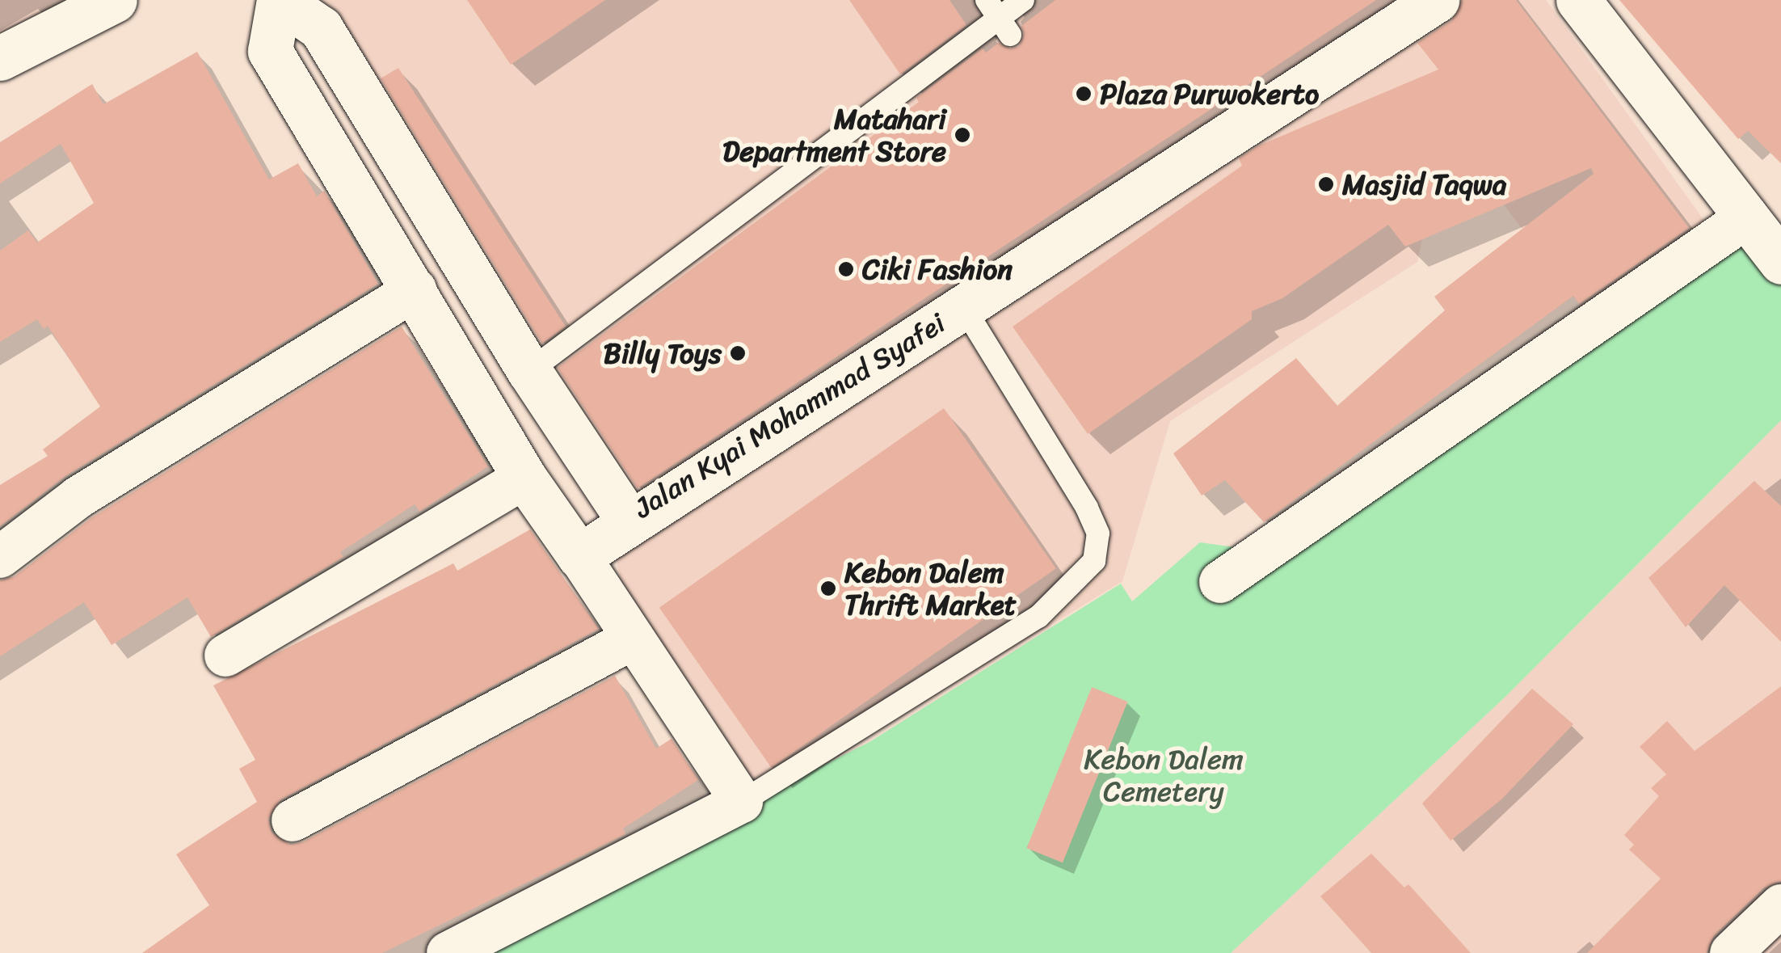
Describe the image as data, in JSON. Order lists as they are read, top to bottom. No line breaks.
{"streets":{"street":["Jalan Kyai Mohammad Syafei"]},"parks":["Kebon Dalem Cemetery"],"places":["Plaza Purwokerto","Matahari Department Store","Masjid Taqwa","Ciki Fashion","Billy Toys","Kebon Dalem Thrift Market"]}
